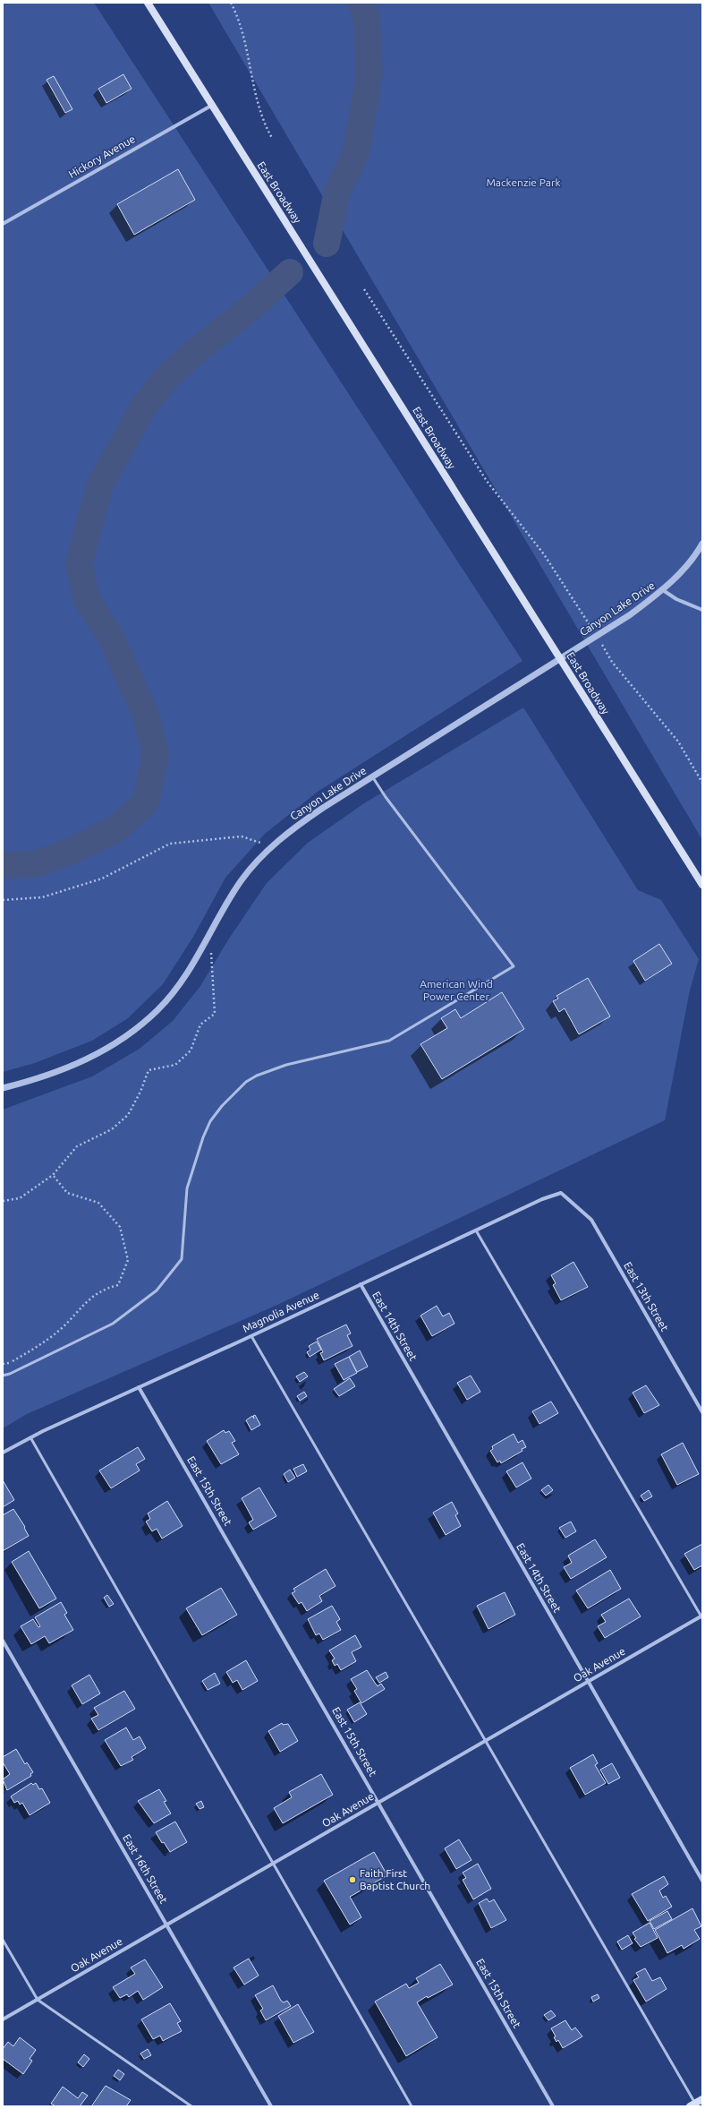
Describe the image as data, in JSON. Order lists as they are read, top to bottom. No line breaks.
{"streets":{"main road":["East Broadway"],"street":["Hickory Avenue","Canyon Lake Drive","East 13th Street","Magnolia Avenue","East 14th Street","East 15th Street","Oak Avenue","East 16th Street"]},"crossings":[["Hickory Avenue","East Broadway"],["East Broadway","Canyon Lake Drive"],["East 13th Street","Magnolia Avenue"],["Magnolia Avenue","East 14th Street"],["Magnolia Avenue","East 15th Street"],["East 14th Street","Oak Avenue"],["East 15th Street","Oak Avenue"],["Oak Avenue","East 16th Street"]],"parks":["Mackenzie Park","American Wind Power Center"],"places":["Faith First Baptist Church"]}
